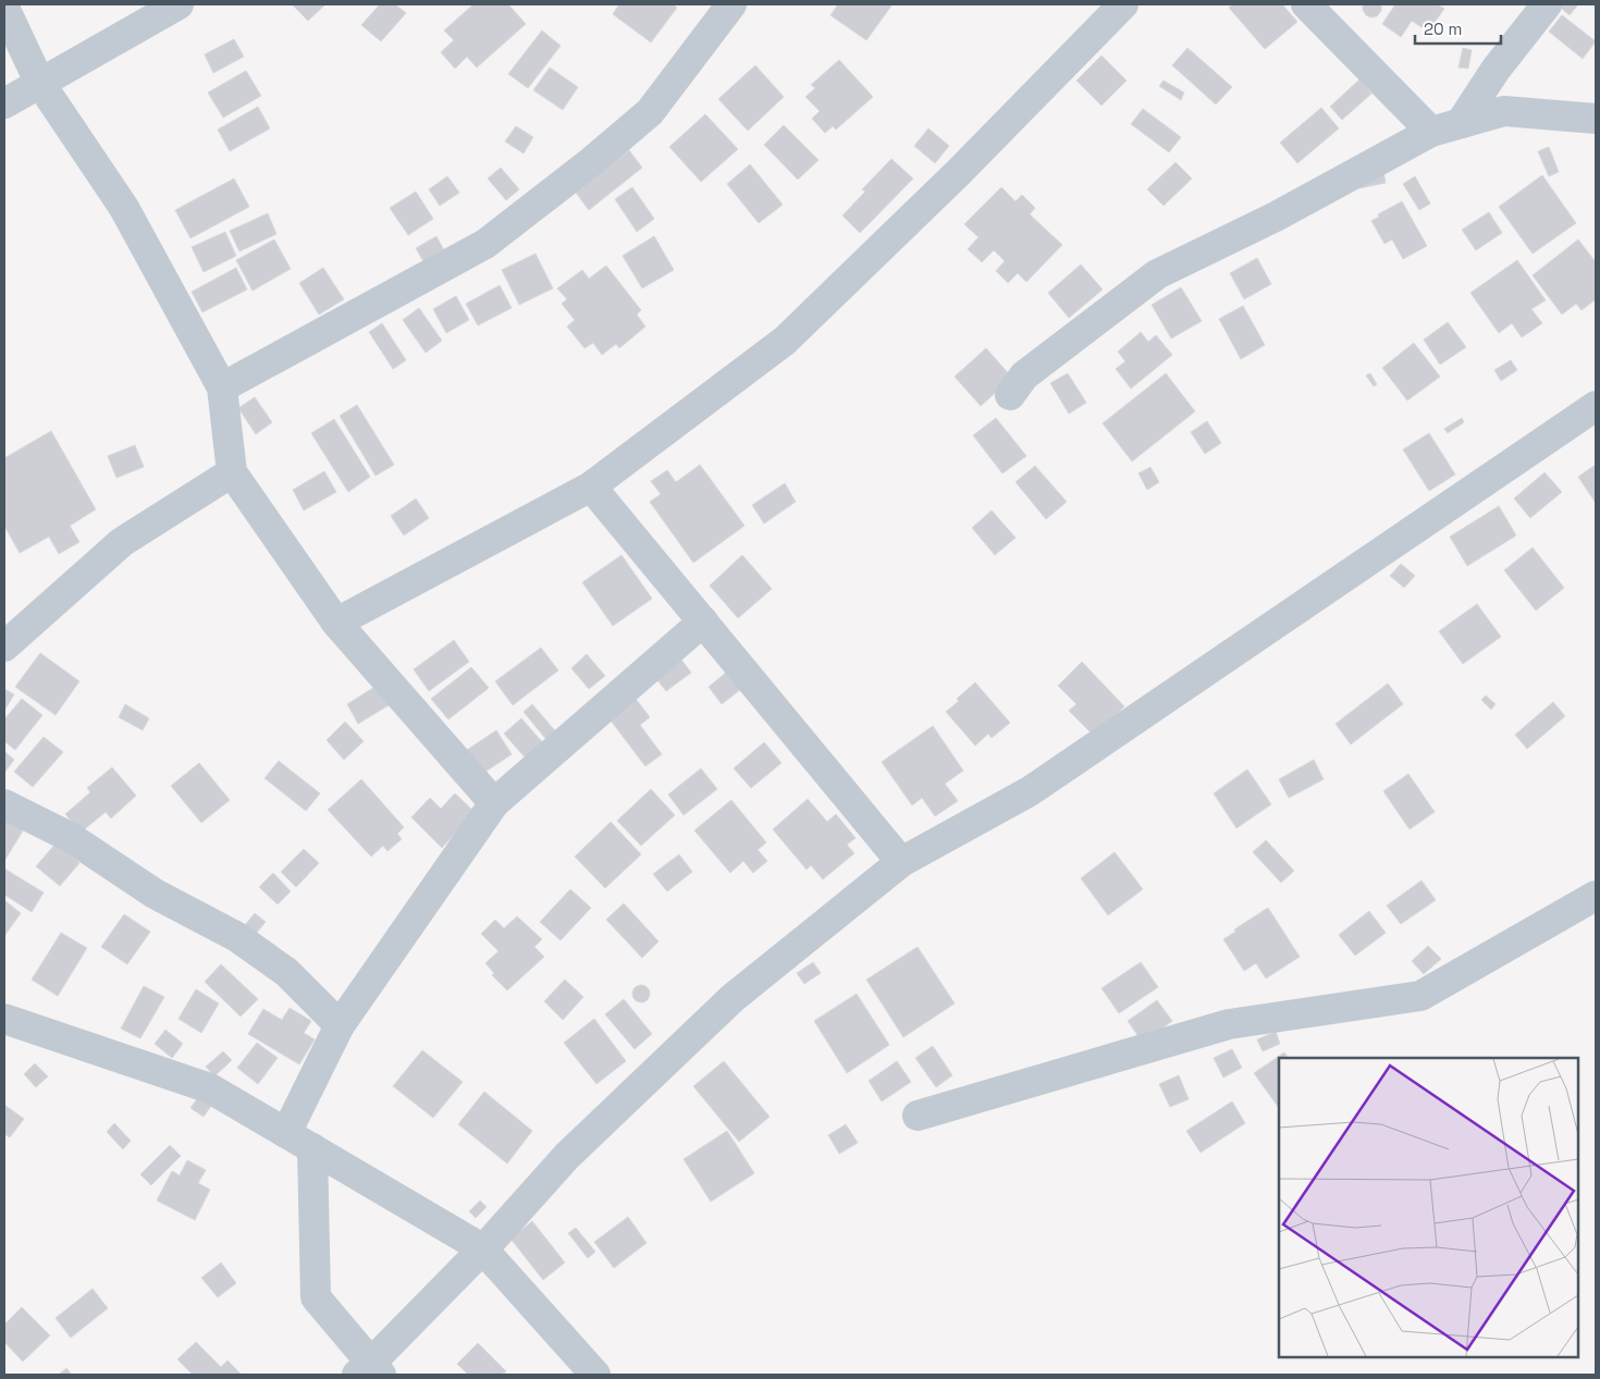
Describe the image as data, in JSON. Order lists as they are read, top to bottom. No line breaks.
{"scale_bar":"20 m"}
